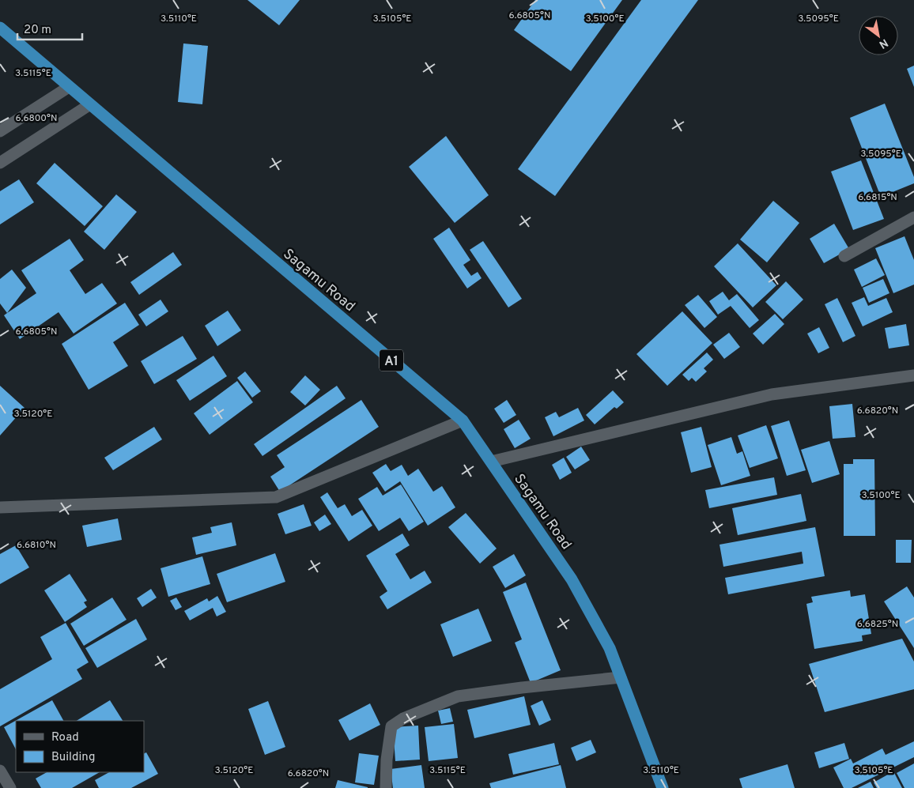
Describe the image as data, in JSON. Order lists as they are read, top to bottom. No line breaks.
{"streets":{"highway":["Sagamu Road","A1"]},"legend":["Road","Building"],"scale_bar":"20 m","north":"bottom right","coordinates":["6.6805°N","3.5110°E","3.5105°E","3.5100°E","3.5095°E","3.5115°E","6.6800°N","6.6815°N","6.6820°N","3.5120°E","6.6810°N","6.6825°N"]}
